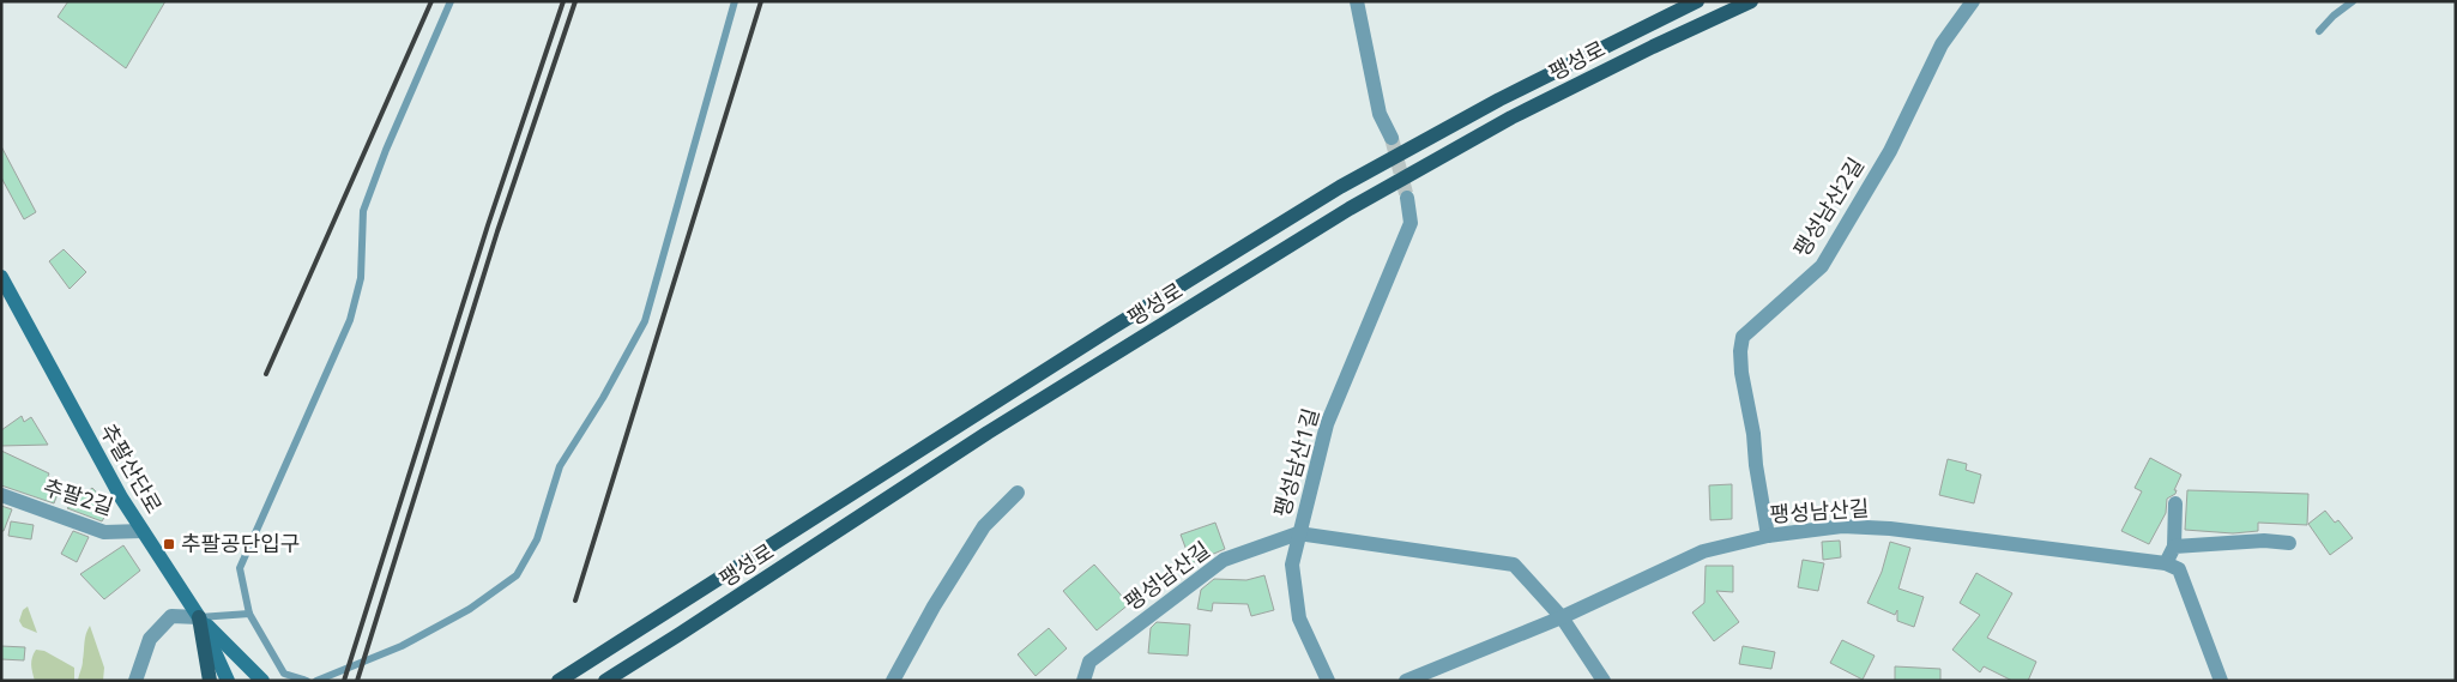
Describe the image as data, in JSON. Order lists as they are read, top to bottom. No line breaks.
{"streets":{"main road":["팽성로"],"street":["팽성남산2길","팽성남산1길","추팔산단로","추팔2길","팽성남산길"]},"crossings":[["팽성남산2길","팽성남산길"],["팽성남산1길","팽성남산길"],["추팔산단로","추팔2길"]],"places":{"transit":["추팔공단입구"]}}
